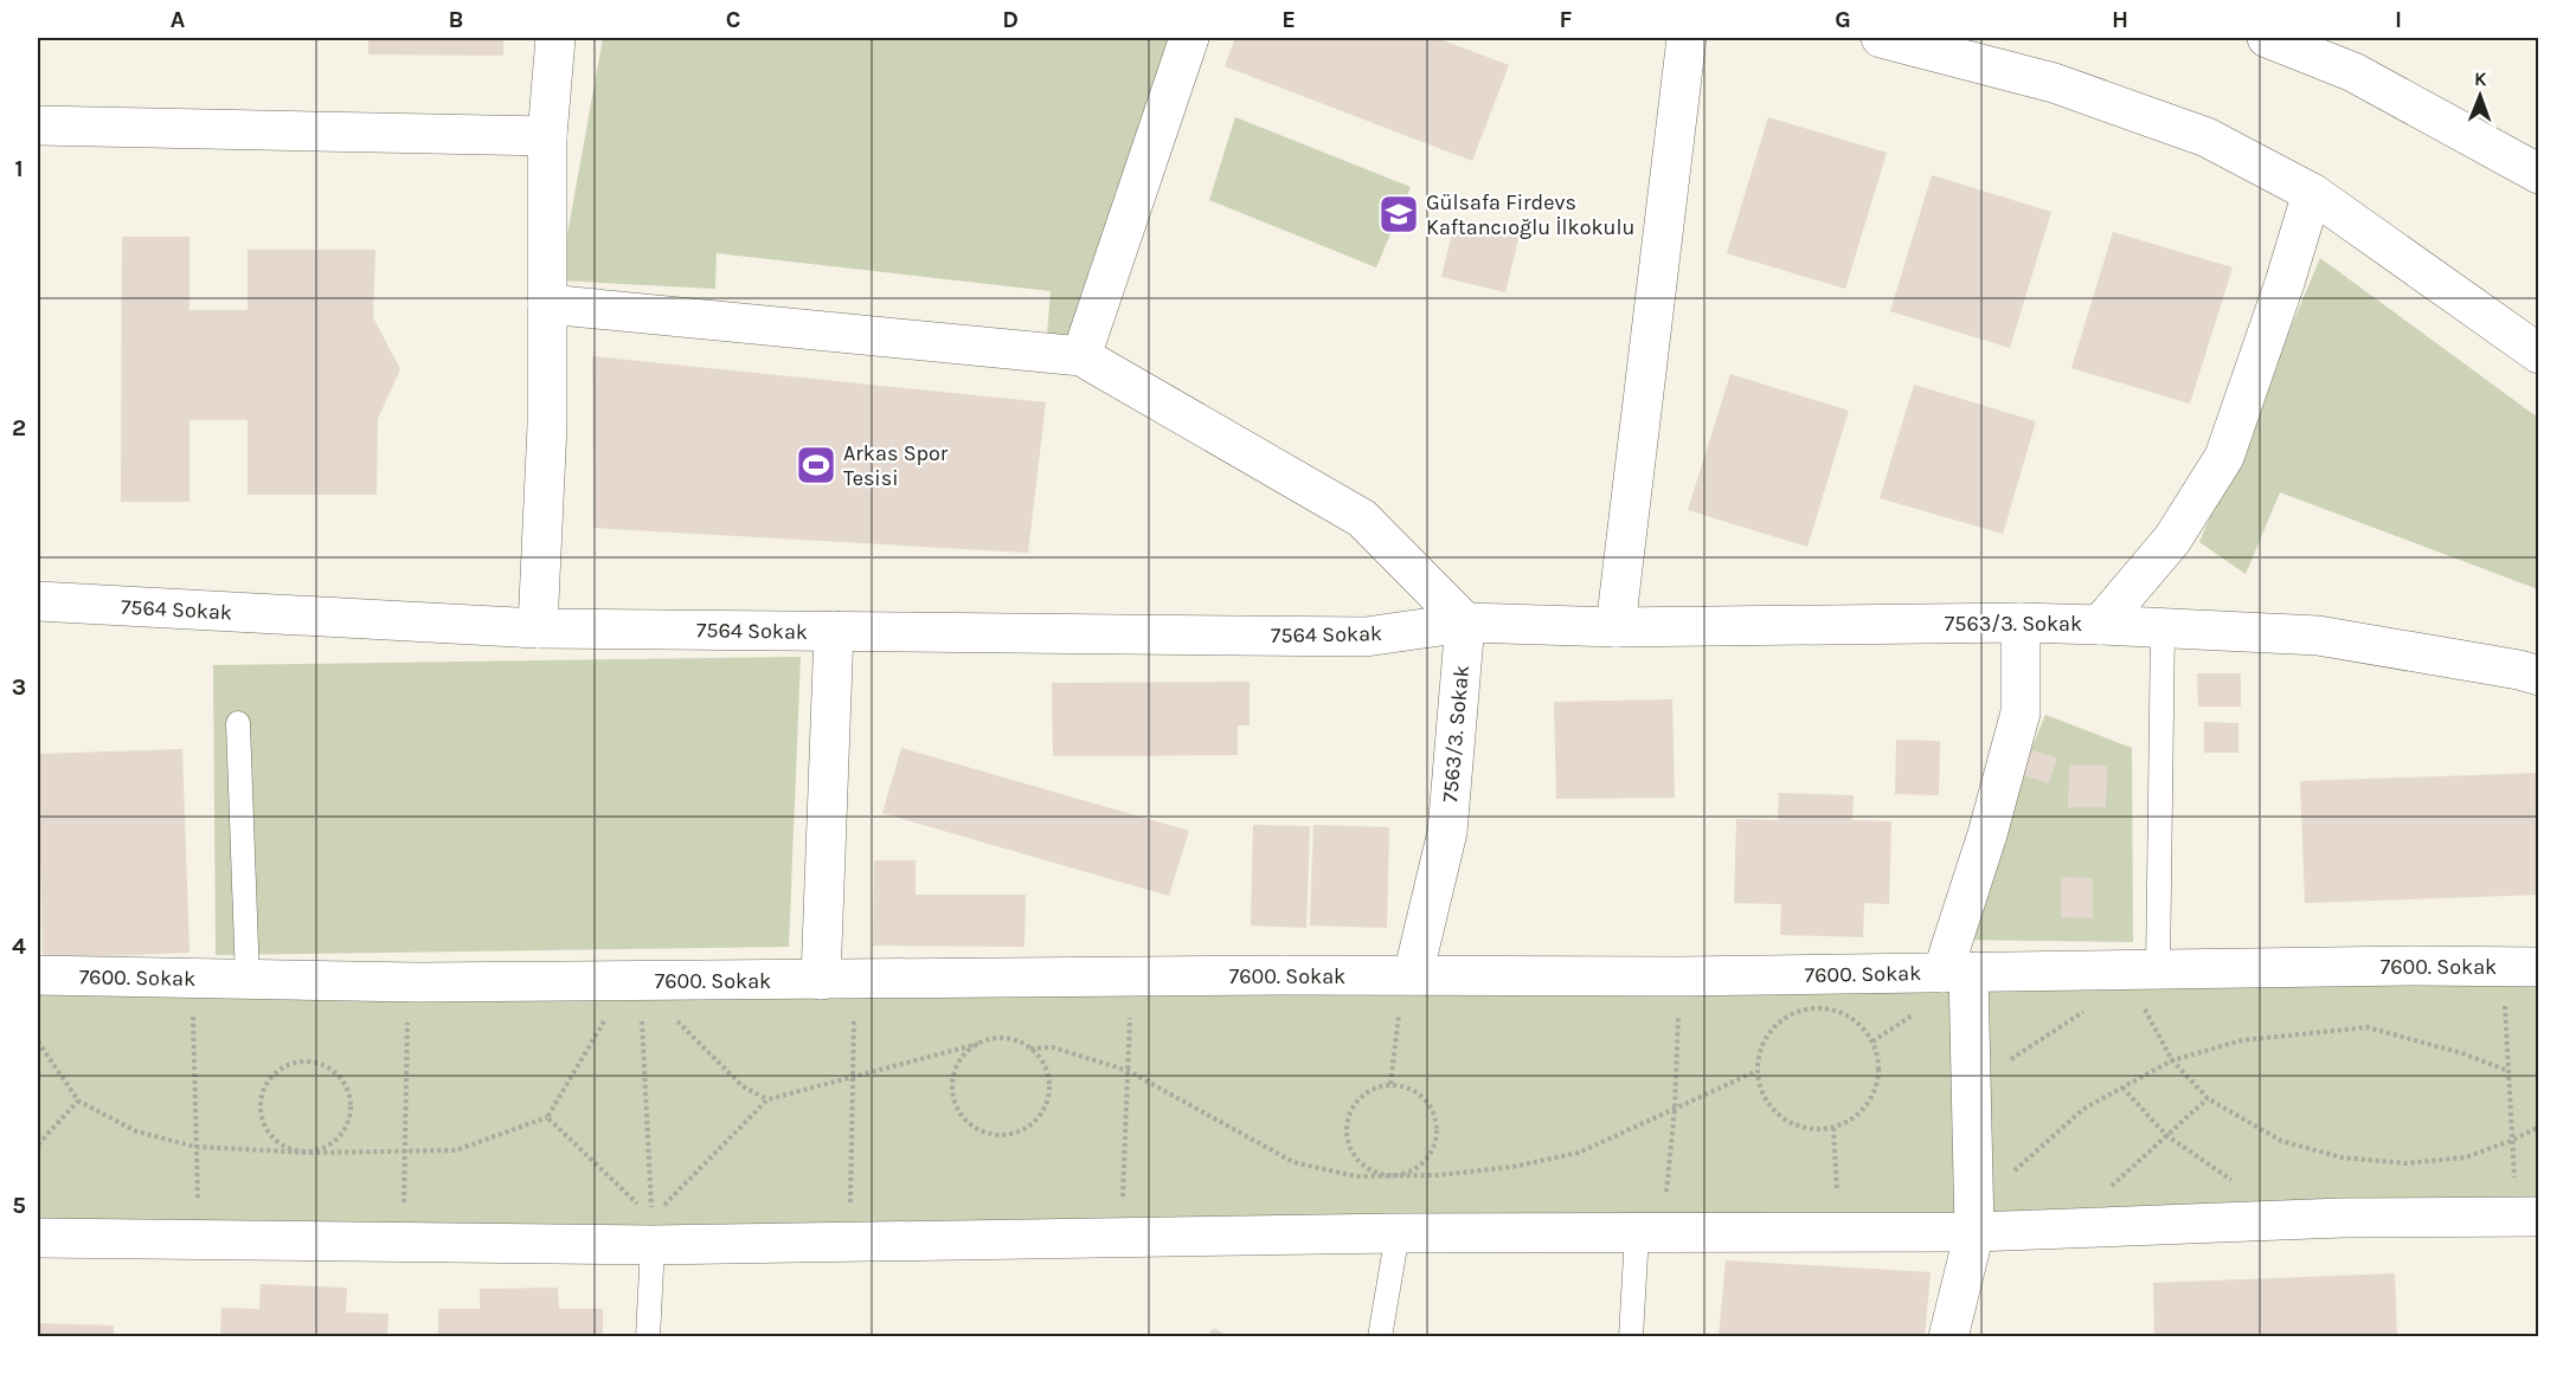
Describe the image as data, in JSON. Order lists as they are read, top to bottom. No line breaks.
{"streets":{"main road":["7564 Sokak","7563/3. Sokak","7600. Sokak"]},"crossings":[["7564 Sokak","7563/3. Sokak"],["7563/3. Sokak","7600. Sokak"]],"places":{"school or university":["Gülsafa Firdevs Kaftancıoğlu İlkokulu"],"sports":["Arkas Spor Tesisi"]},"north":"top","grid":{"columns":["A","B","C","D","E","F","G","H","I"],"rows":["1","2","3","4","5"]}}
